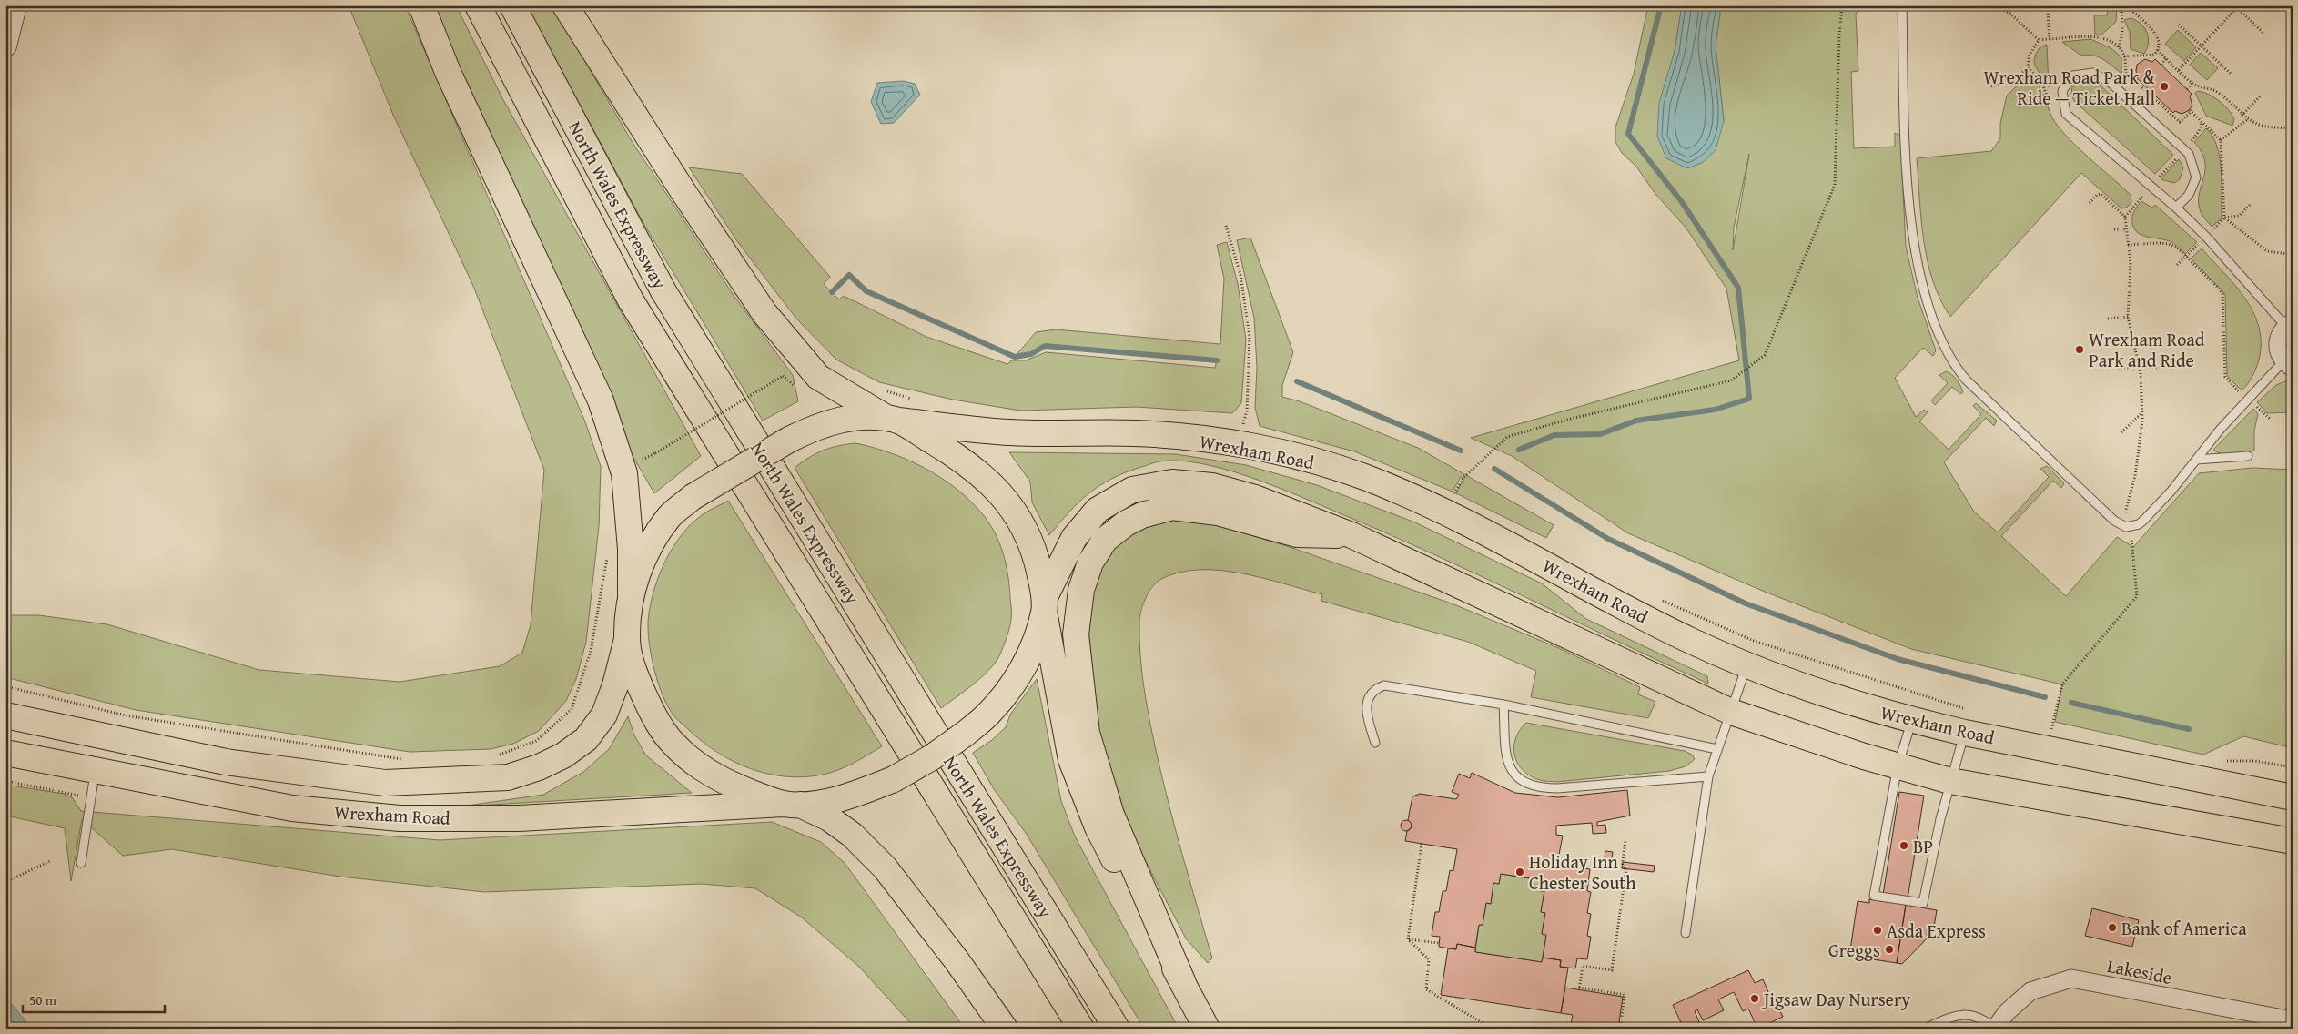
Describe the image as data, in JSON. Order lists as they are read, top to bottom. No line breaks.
{"streets":{"highway":["North Wales Expressway","Wrexham Road"],"street":["Lakeside"]},"places":["Wrexham Road Park & Ride — Ticket Hall","Wrexham Road Park and Ride","BP","Holiday Inn Chester South","Bank of America","Asda Express","Greggs","Jigsaw Day Nursery"],"scale_bar":"50 m"}
